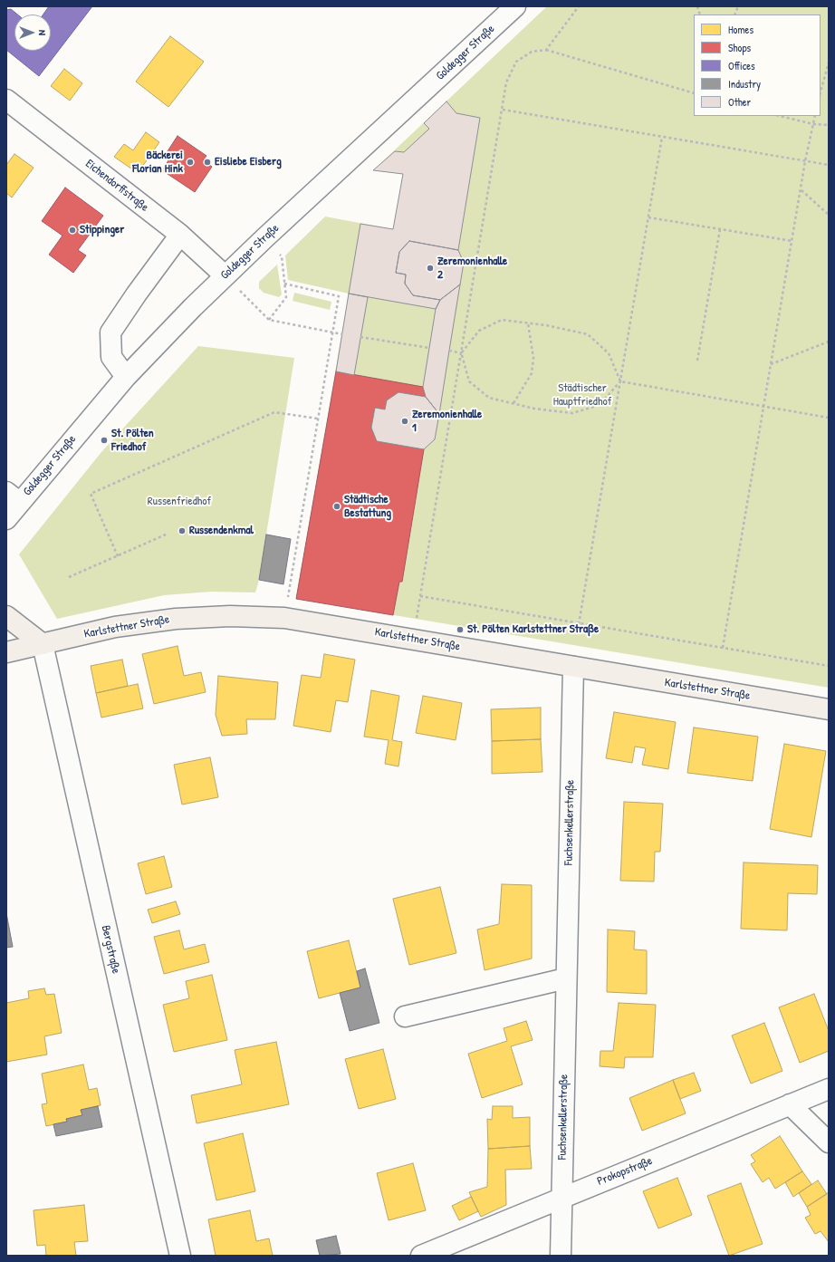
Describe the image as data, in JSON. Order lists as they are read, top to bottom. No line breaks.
{"streets":{"main road":["Karlstettner Straße"],"street":["Goldegger Straße","Eichendorffstraße","Fuchsenkellerstraße","Bergstraße","Prokopstraße"]},"crossings":[["Goldegger Straße","Eichendorffstraße"],["Karlstettner Straße","Fuchsenkellerstraße"],["Karlstettner Straße","Bergstraße"],["Fuchsenkellerstraße","Prokopstraße"]],"parks":["Städtischer Hauptfriedhof","Russenfriedhof"],"places":["Bäckerei Florian Hink","Eisliebe Eisberg","Stippinger","Zeremonienhalle 2","Zeremonienhalle 1","St. Pölten Friedhof","Städtische Bestattung","Russendenkmal","St. Pölten Karlstettner Straße"],"legend":["Homes","Shops","Offices","Industry","Other"],"north":"right"}
